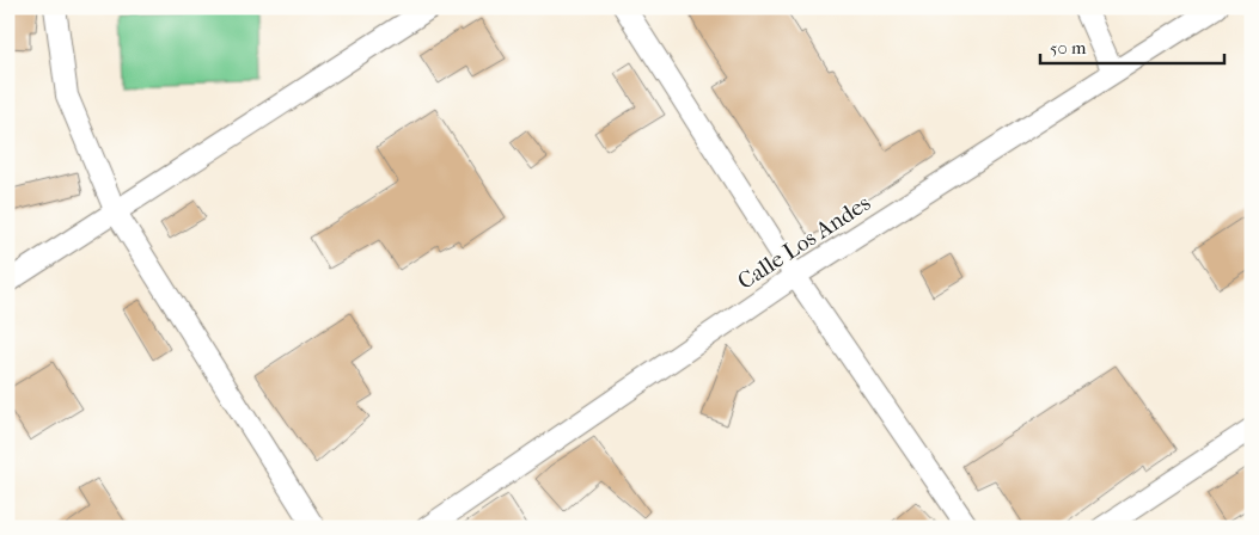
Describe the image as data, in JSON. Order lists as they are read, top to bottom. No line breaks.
{"streets":{"street":["Calle Los Andes"]},"scale_bar":"50 m"}
